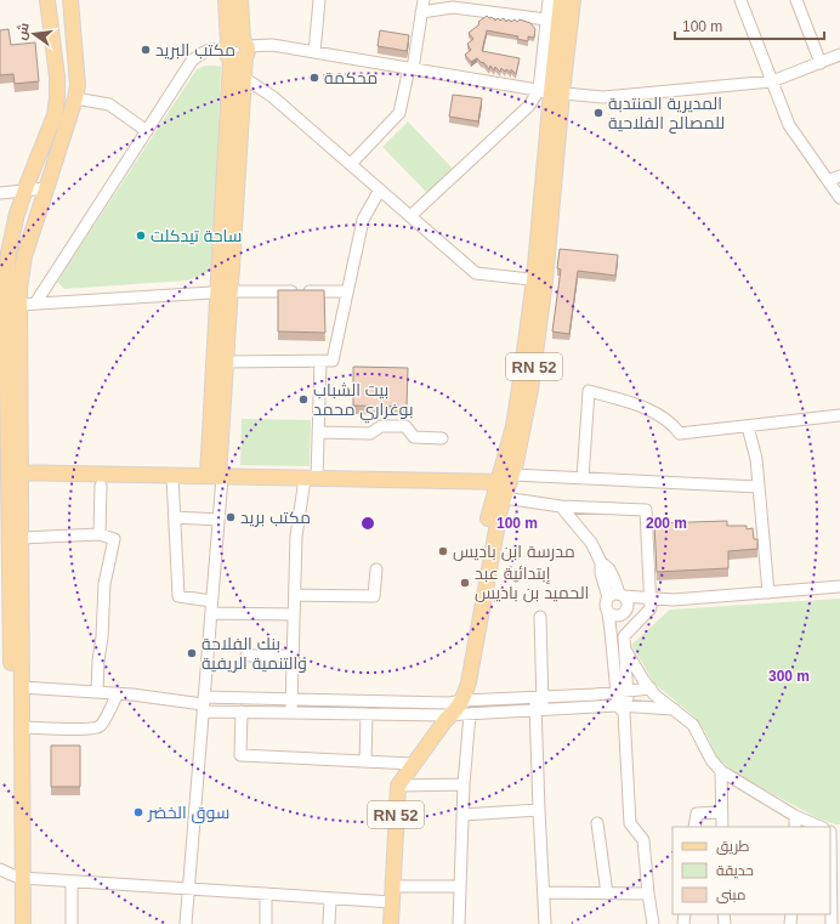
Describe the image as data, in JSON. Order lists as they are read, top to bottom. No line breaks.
{"streets":{"main road":["RN 52"]},"places":["مكتب البريد","محكمة","المديرية المنتدبة للمصالح الفلاحية","ساحة تيدكلت","بيت الشباب بوغراري محمد","مكتب بريد","مدرسة ابن باديس","إبتدائية عبد الحميد بن باديس","بنك الفلاحة والتنمية الريفية","سوق الخضر"],"legend":["طريق","حديقة","مبنى"],"scale_bar":"100 m","north":"left","rings":["100 m","200 m","300 m"]}
